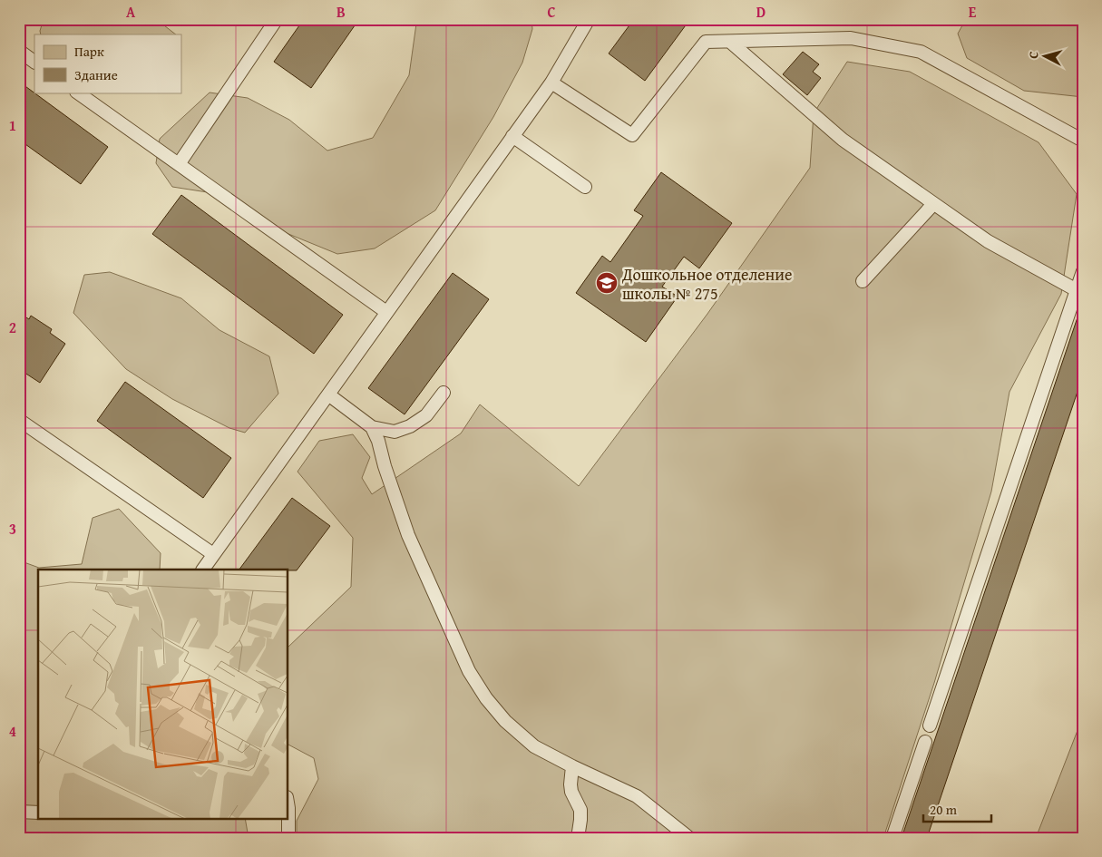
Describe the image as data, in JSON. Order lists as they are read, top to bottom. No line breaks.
{"places":{"school or university":["Дошкольное отделение школы № 275"]},"legend":["Парк","Здание"],"scale_bar":"20 m","north":"left","grid":{"columns":["A","B","C","D","E"],"rows":["1","2","3","4"]}}
